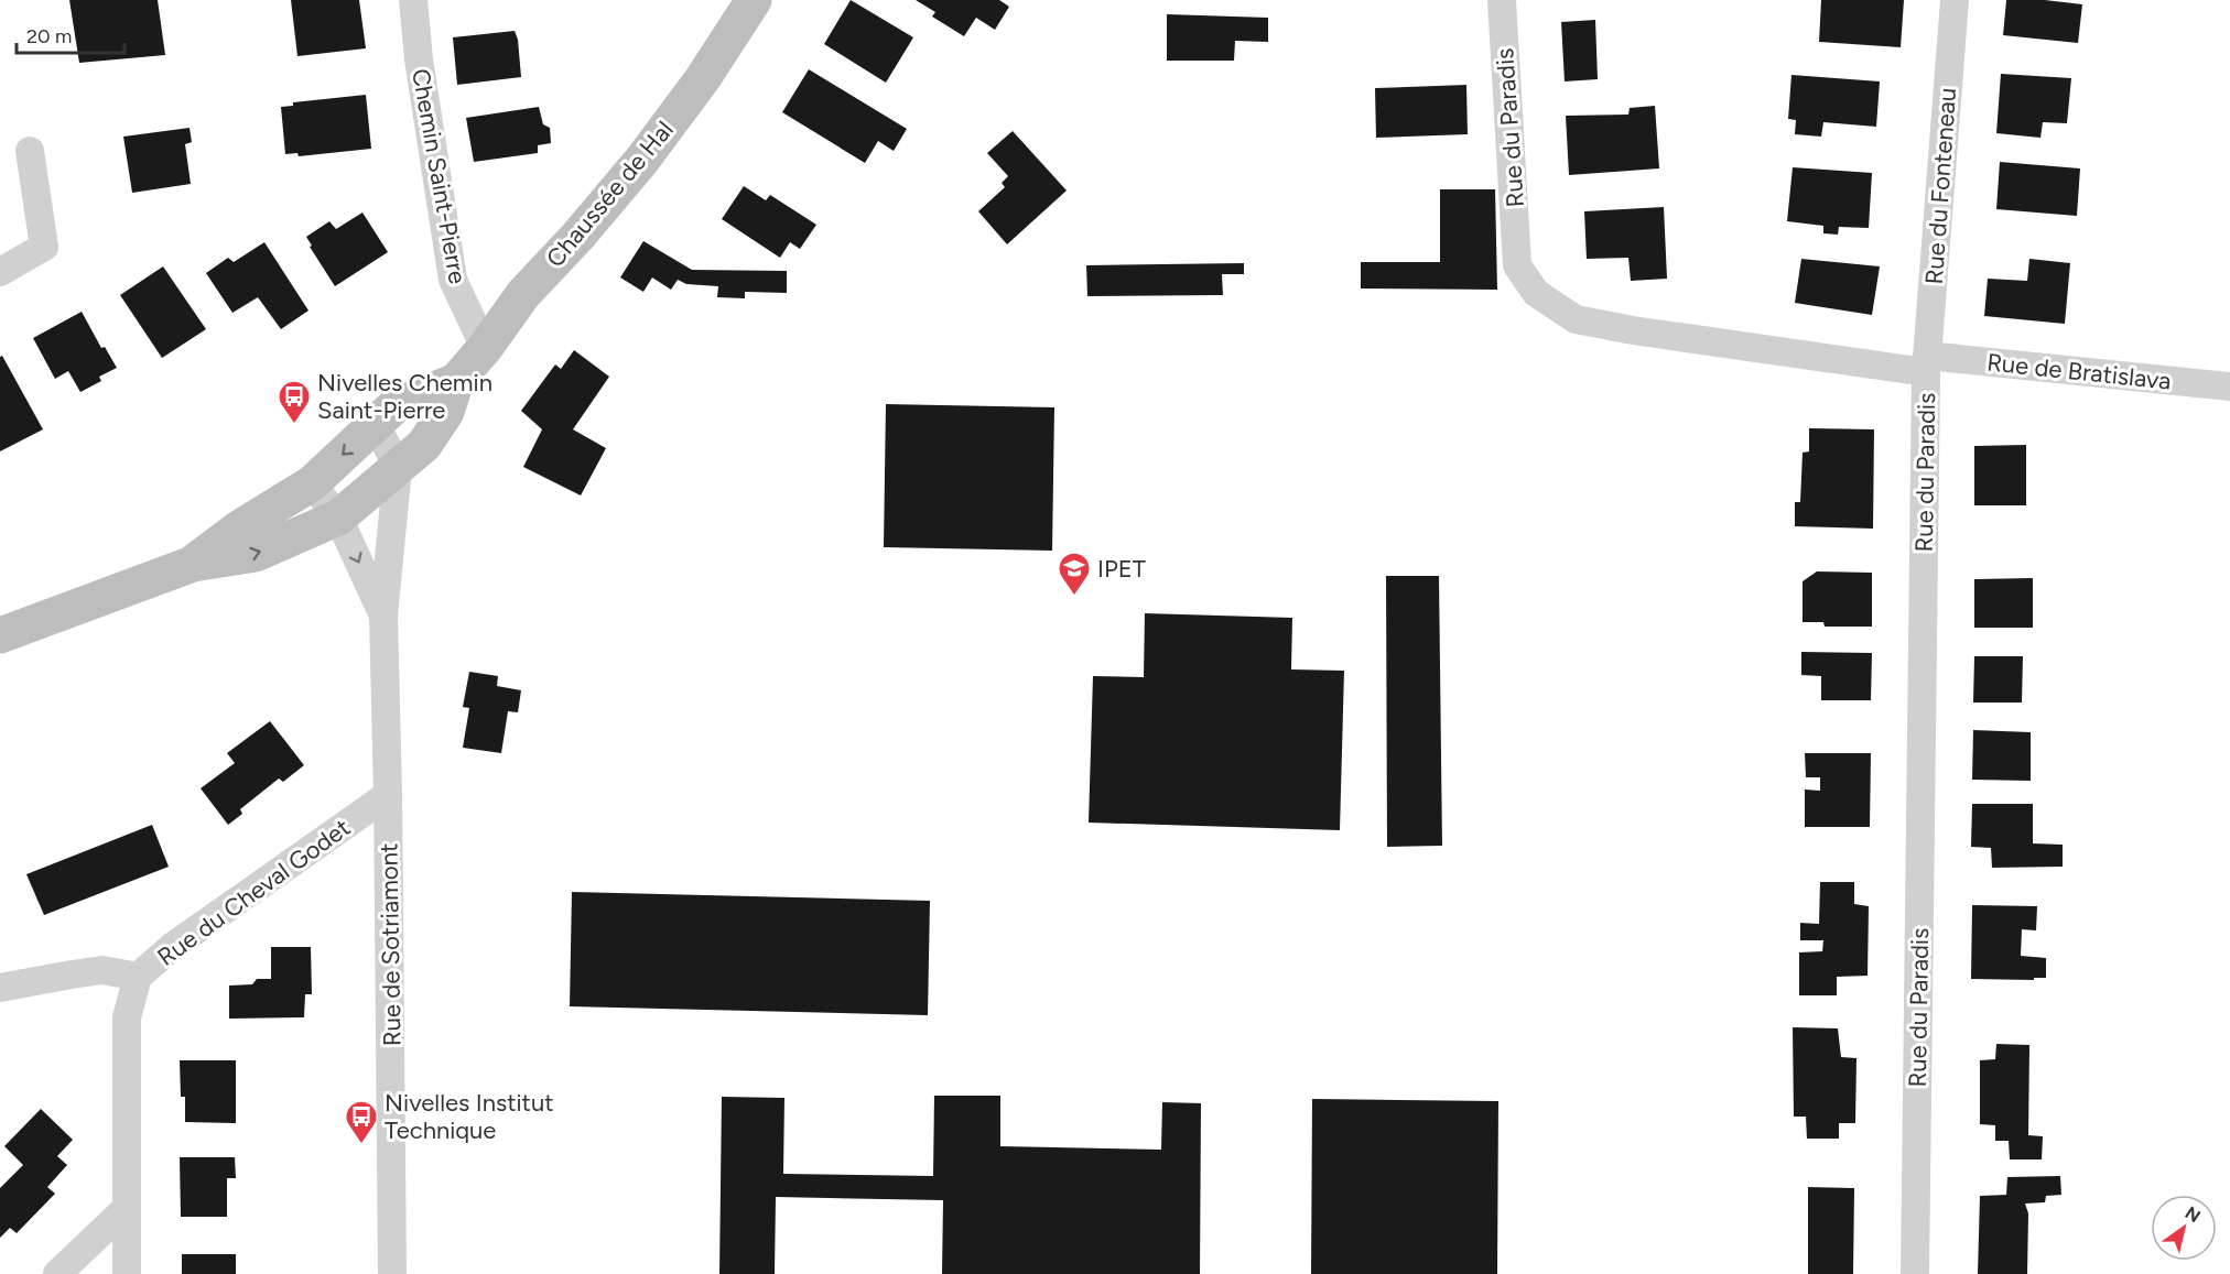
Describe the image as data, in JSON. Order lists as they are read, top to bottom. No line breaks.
{"streets":{"main road":["Chaussée de Hal"],"street":["Rue du Paradis","Chemin Saint-Pierre","Rue du Fonteneau","Rue de Bratislava","Rue du Cheval Godet","Rue de Sotriamont"]},"crossings":[["Rue du Paradis","Rue du Fonteneau"],["Rue du Paradis","Rue de Bratislava"],["Chemin Saint-Pierre","Chaussée de Hal"],["Rue du Fonteneau","Rue de Bratislava"],["Chaussée de Hal","Rue de Sotriamont"],["Rue du Cheval Godet","Rue de Sotriamont"]],"places":{"bus stop":["Nivelles Chemin Saint-Pierre","Nivelles Institut Technique"],"school or university":["IPET"]},"scale_bar":"20 m","north":"top right"}
